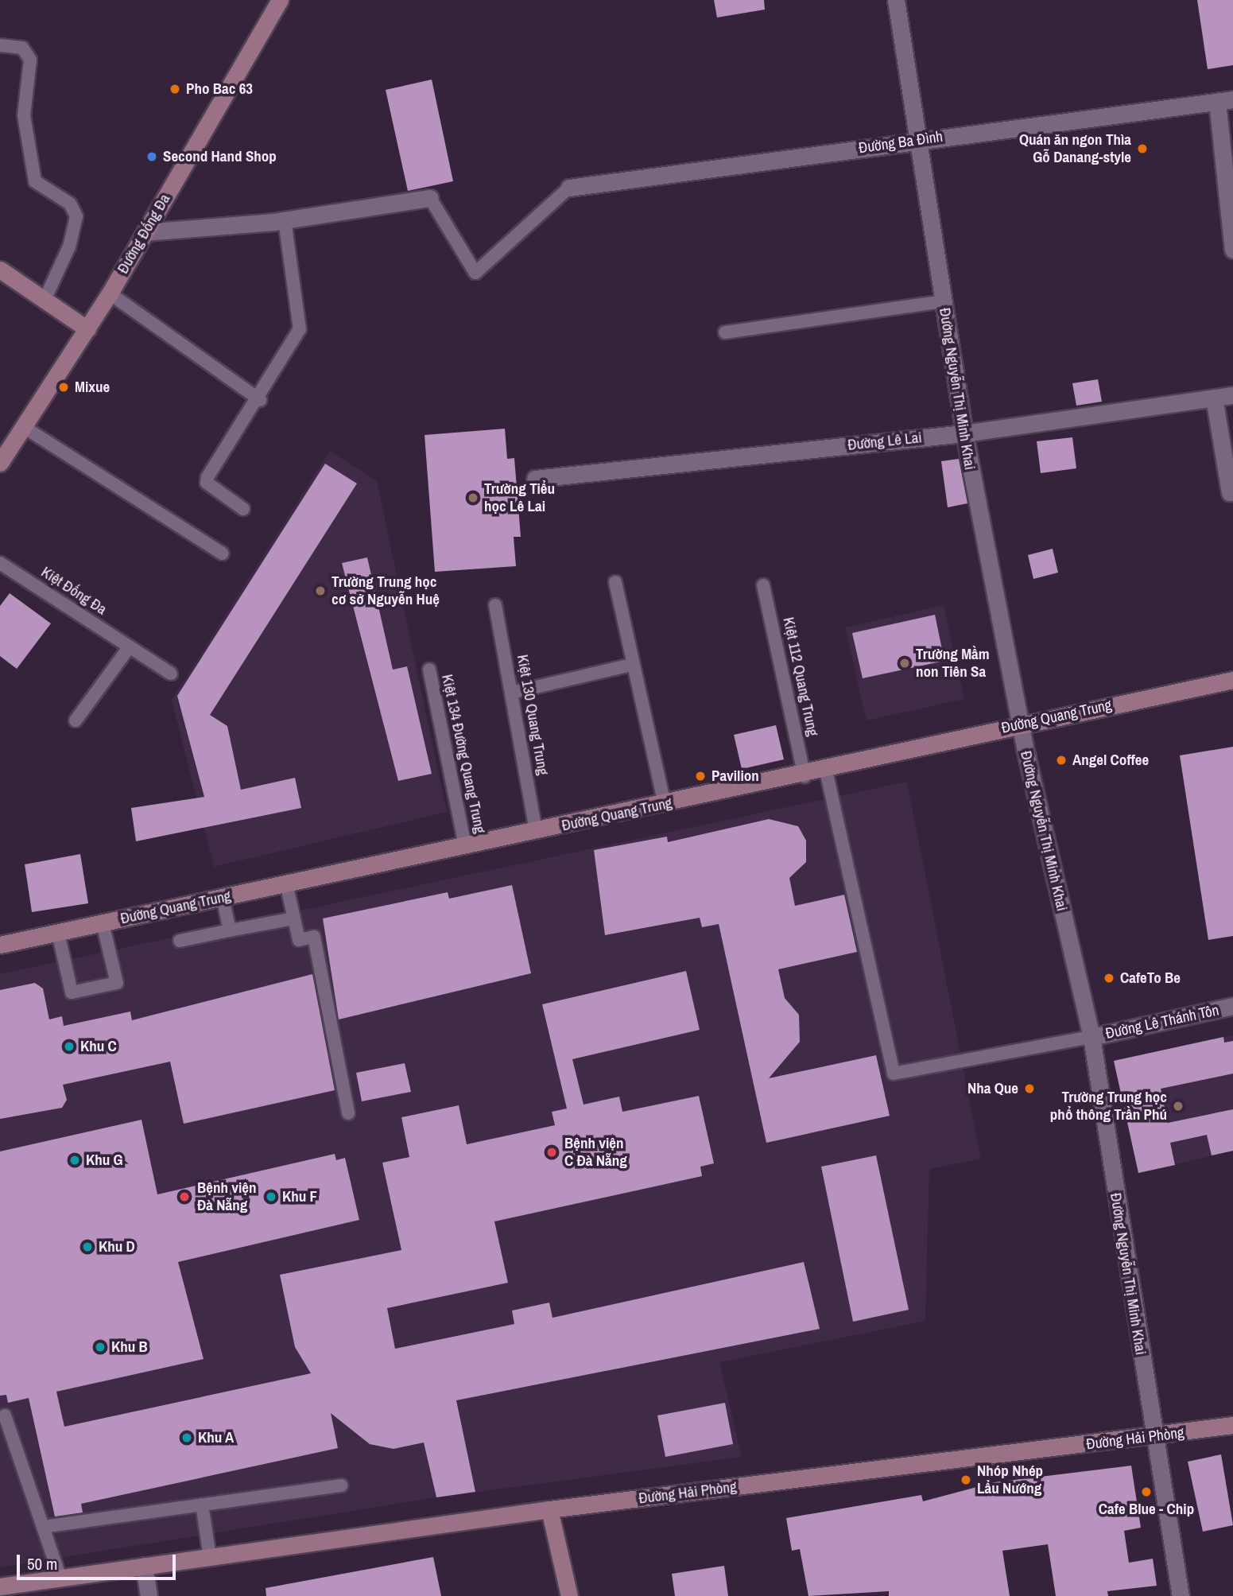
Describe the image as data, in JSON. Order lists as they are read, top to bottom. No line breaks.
{"streets":{"main road":["Đường Đống Đa","Đường Quang Trung","Đường Hải Phòng"],"street":["Đường Ba Đình","Đường Nguyễn Thị Minh Khai","Đường Lê Lai","Đường Lê Thánh Tôn"],"lane":["Kiệt Đống Đa","Kiệt 112 Quang Trung","Kiệt 130 Quang Trung","Kiệt 134 Đường Quang Trung"]},"crossings":[["Đường Ba Đình","Đường Nguyễn Thị Minh Khai"],["Đường Nguyễn Thị Minh Khai","Đường Lê Lai"],["Đường Nguyễn Thị Minh Khai","Đường Quang Trung"],["Đường Nguyễn Thị Minh Khai","Đường Lê Thánh Tôn"],["Đường Nguyễn Thị Minh Khai","Đường Hải Phòng"],["Kiệt 112 Quang Trung","Đường Quang Trung"],["Kiệt 130 Quang Trung","Đường Quang Trung"],["Đường Quang Trung","Kiệt 134 Đường Quang Trung"]],"places":["Pho Bac 63","Quán ăn ngon Thìa Gỗ Danang-style","Second Hand Shop","Mixue","Trường Tiểu học Lê Lai","Trường Trung học cơ sở Nguyễn Huệ","Trường Mầm non Tiên Sa","Angel Coffee","Pavilion","CafeTo Be","Khu C","Nha Que","Trường Trung học phổ thông Trần Phú","Bệnh viện C Đà Nẵng","Khu G","Bệnh viện Đà Nẵng","Khu F","Khu D","Khu B","Khu A","Nhóp Nhép Lẩu Nướng","Cafe Blue - Chip"],"scale_bar":"50 m"}
